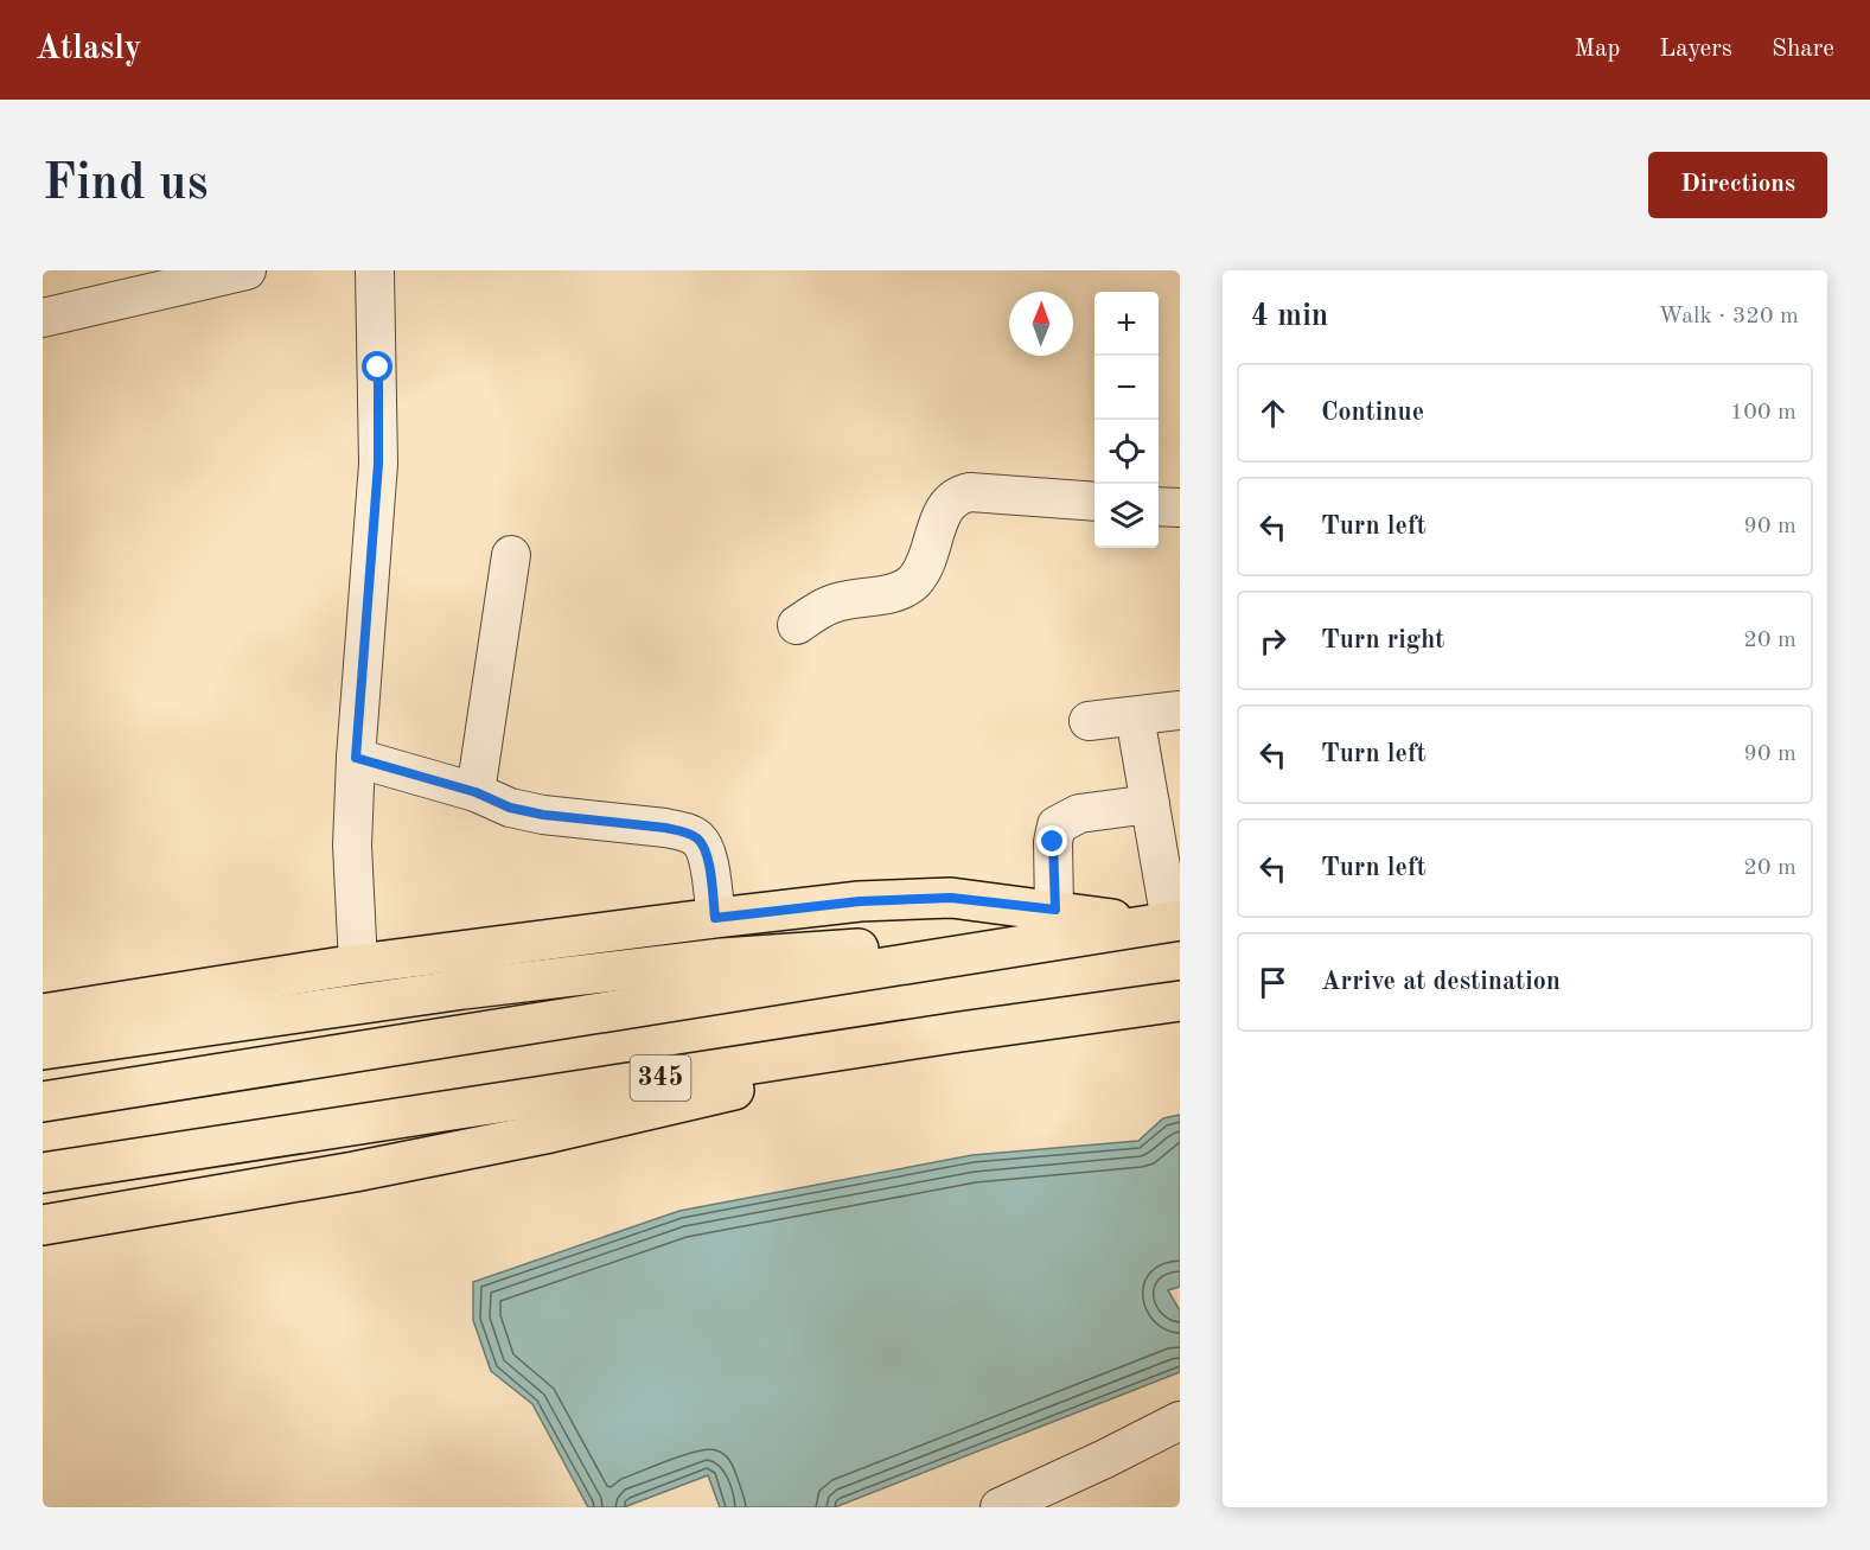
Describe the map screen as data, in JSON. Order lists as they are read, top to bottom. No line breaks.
{"streets":{"main road":["345"]},"north":"top","page":{"header":"Atlasly","nav":["Map","Layers","Share"],"buttons":"Directions","title":"Find us","heading":["4 min","Walk · 320 m"],"map_buttons":["+","−"],"list":[["Continue","100 m"],["Turn left","90 m"],["Turn right","20 m"],["Turn left","90 m"],["Turn left","20 m"],"Arrive at destination"]}}
